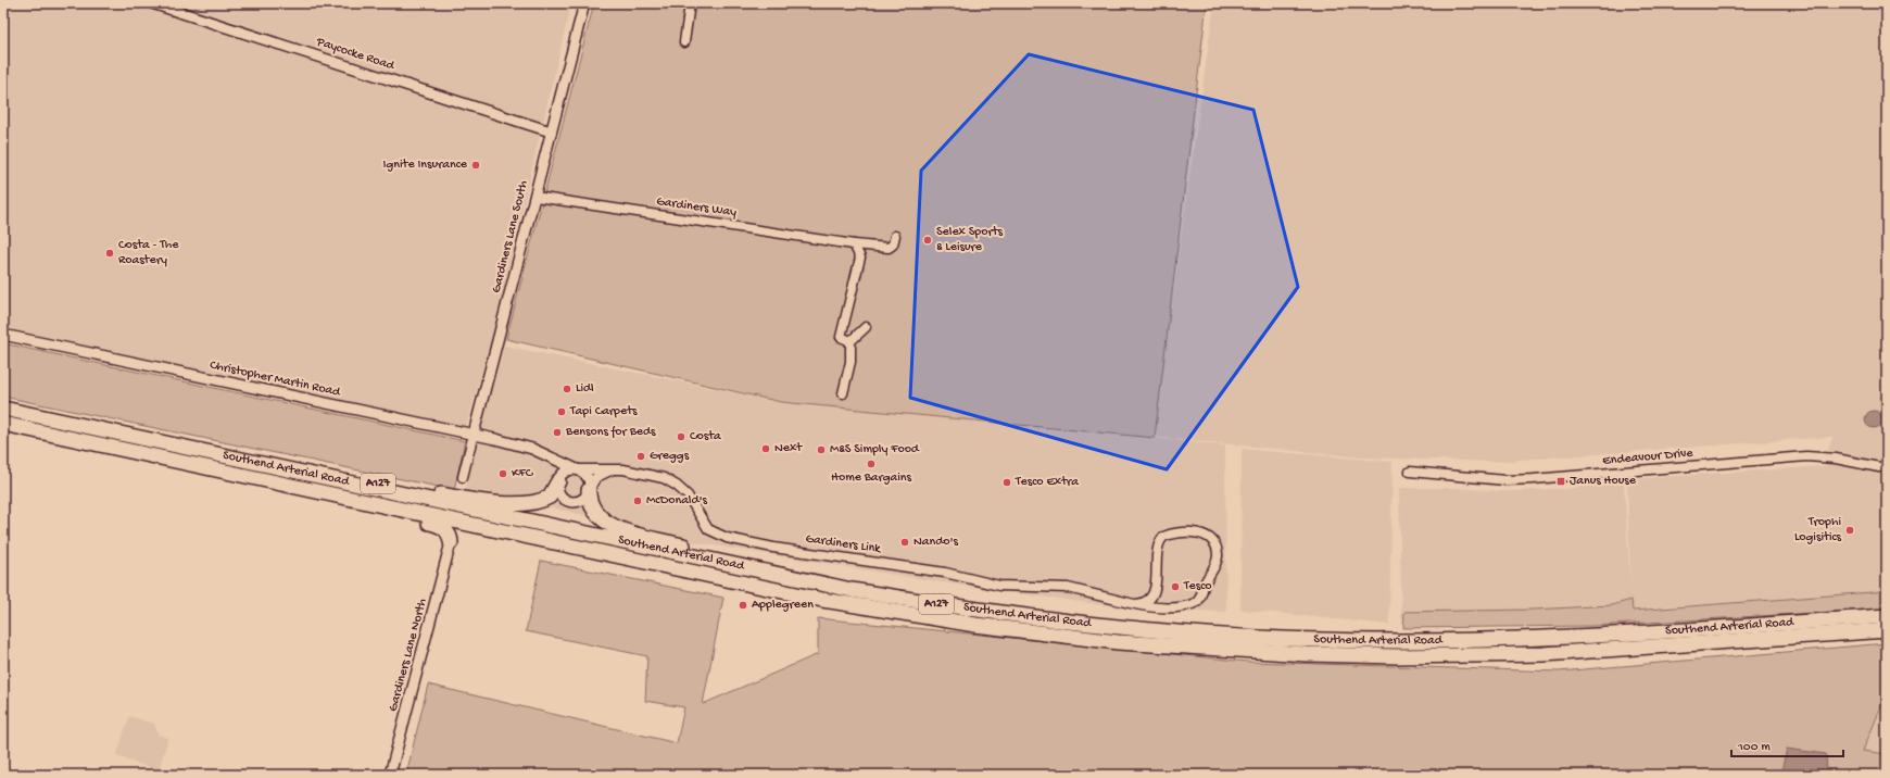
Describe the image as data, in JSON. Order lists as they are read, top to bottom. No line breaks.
{"streets":{"highway":["Southend Arterial Road","A127"],"street":["Paycocke Road","Gardiners Way","Gardiners Lane South","Christopher Martin Road","Endeavour Drive","Gardiners Link","Gardiners Lane North"]},"crossings":[["Paycocke Road","Gardiners Lane South"],["Gardiners Way","Gardiners Lane South"],["Gardiners Lane South","Christopher Martin Road"],["Christopher Martin Road","A127"],["Christopher Martin Road","Gardiners Link"],["Southend Arterial Road","A127"],["A127","Gardiners Link"],["A127","Gardiners Lane North"]],"places":{"other":["Ignite Insurance","Selex Sports & Leisure","Costa - The Roastery","Lidl","Tapi Carpets","Bensons for Beds","Costa","Next","M&S Simply Food","Greggs","Home Bargains","KFC","Tesco Extra","McDonald's","Trophi Logisitics","Nando's","Tesco","Applegreen"],"transit":["Janus House"]},"scale_bar":"100 m"}
